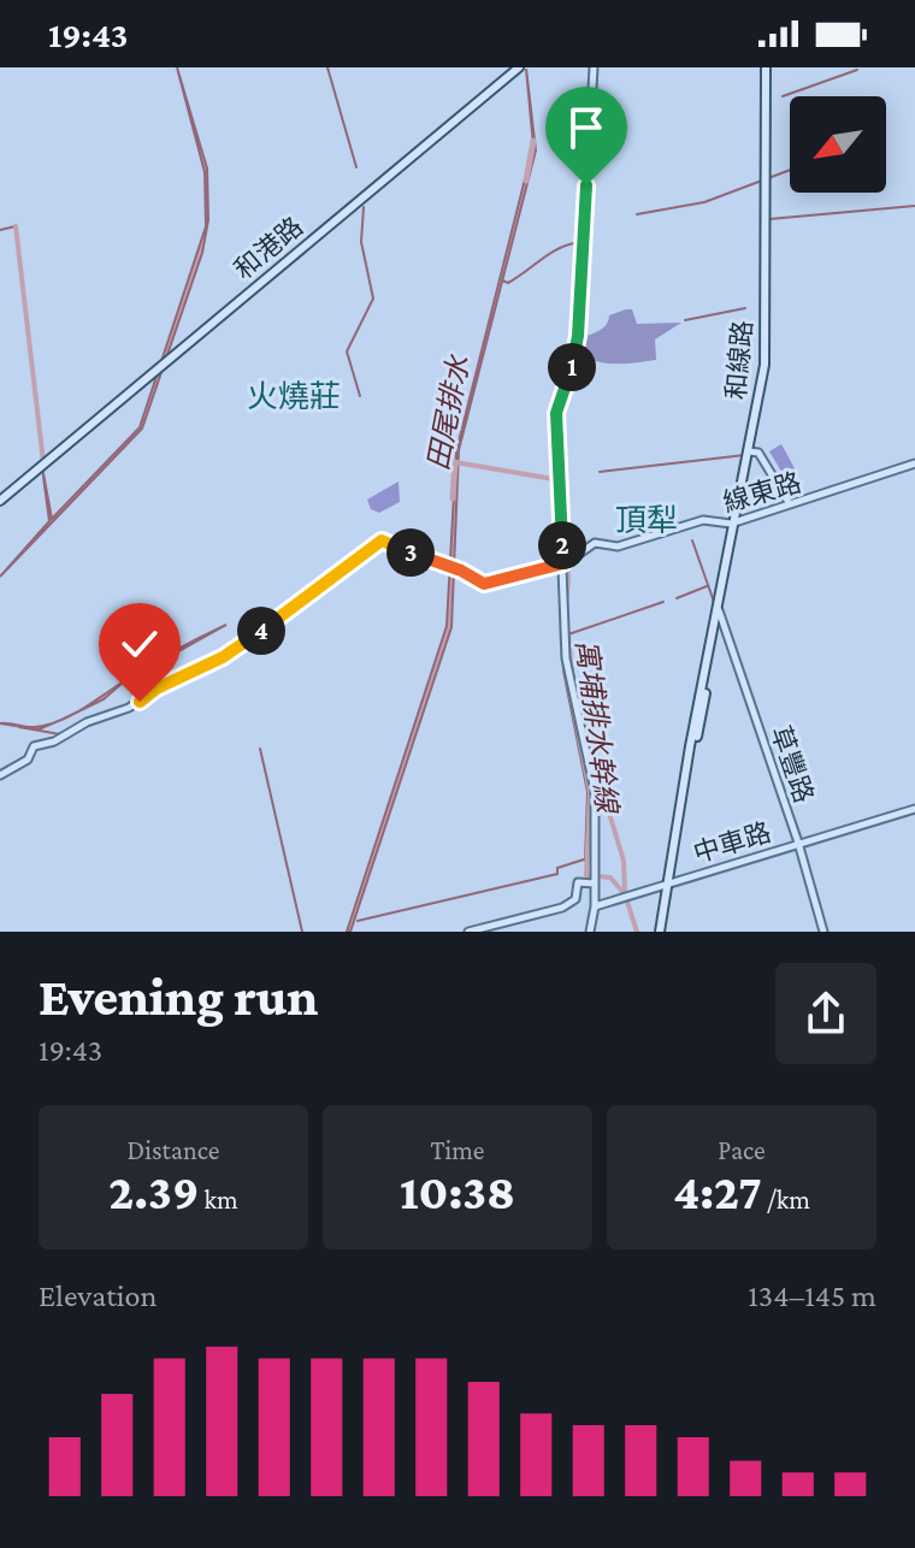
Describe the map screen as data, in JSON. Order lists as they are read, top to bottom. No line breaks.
{"streets":{"main road":["和港路","和線路"],"street":["線東路","草豐路","中車路"]},"crossings":[["和線路","線東路"],["和線路","草豐路"],["和線路","中車路"],["草豐路","中車路"]],"districts":["火燒莊","頂犁"],"water":["田尾排水","寓埔排水幹線"],"north":"bottom left","page":{"status":"19:43","pins":["1","2","3","4"],"heading":["Evening run","19:43"],"stats":[["Distance","2.39 km"],["Time","10:38"],["Pace","4:27 /km"]],"chart":["Elevation","134–145 m"]}}
